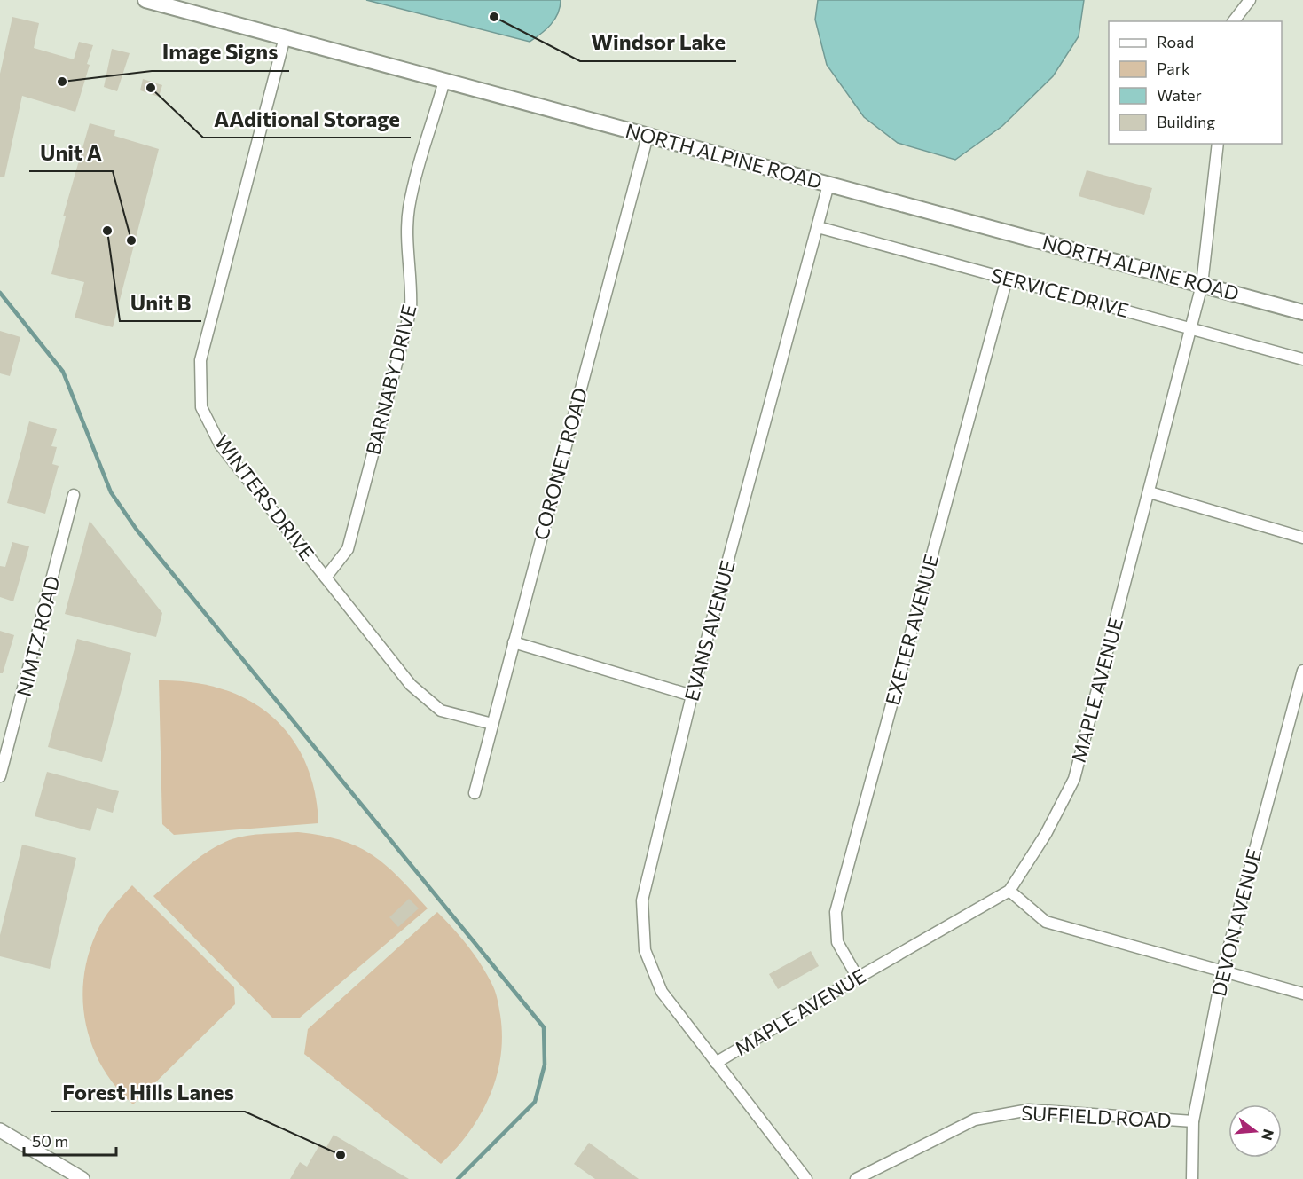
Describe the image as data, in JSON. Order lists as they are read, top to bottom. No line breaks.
{"streets":{"main road":["NORTH ALPINE ROAD"],"street":["SERVICE DRIVE","BARNABY DRIVE","CORONET ROAD","WINTERS DRIVE","EXETER AVENUE","EVANS AVENUE","NIMTZ ROAD","MAPLE AVENUE","DEVON AVENUE","SUFFIELD ROAD"]},"crossings":[["NORTH ALPINE ROAD","BARNABY DRIVE"],["NORTH ALPINE ROAD","CORONET ROAD"],["NORTH ALPINE ROAD","WINTERS DRIVE"],["NORTH ALPINE ROAD","EVANS AVENUE"],["NORTH ALPINE ROAD","MAPLE AVENUE"],["SERVICE DRIVE","EXETER AVENUE"],["SERVICE DRIVE","EVANS AVENUE"],["SERVICE DRIVE","MAPLE AVENUE"],["BARNABY DRIVE","WINTERS DRIVE"],["CORONET ROAD","WINTERS DRIVE"],["EXETER AVENUE","MAPLE AVENUE"],["EVANS AVENUE","MAPLE AVENUE"],["DEVON AVENUE","SUFFIELD ROAD"]],"places":["Windsor Lake","Image Signs","AAditional Storage","Unit B","Unit A","Forest Hills Lanes"],"legend":["Road","Park","Water","Building"],"scale_bar":"50 m","north":"right"}
